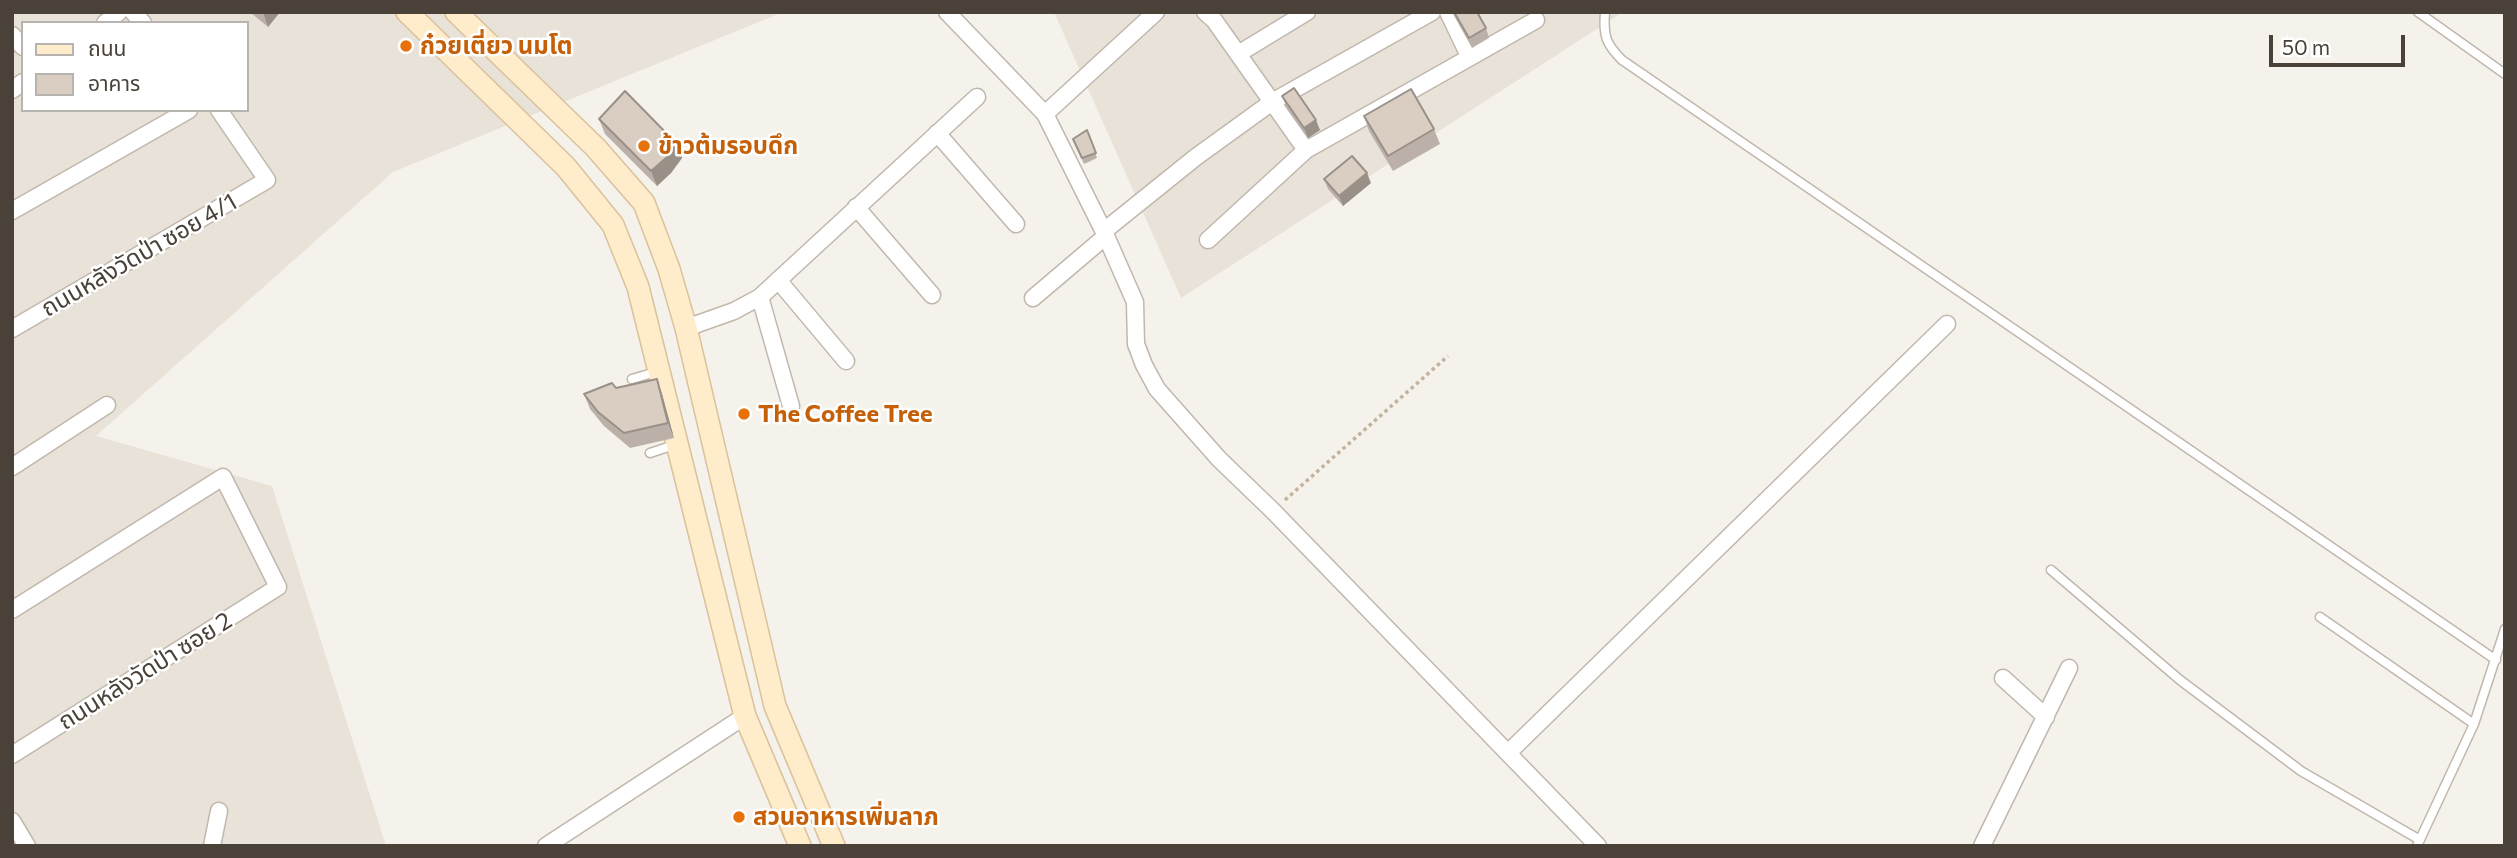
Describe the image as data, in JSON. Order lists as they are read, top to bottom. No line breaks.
{"streets":{"street":["ถนนหลังวัดป่า ซอย 4/1","ถนนหลังวัดป่า ซอย 2"]},"places":["ก๋วยเตี่ยว นมโต","ข้าวต้มรอบดึก","The Coffee Tree","สวนอาหารเพิ่มลาภ"],"legend":["ถนน","อาคาร"],"scale_bar":"50 m"}
